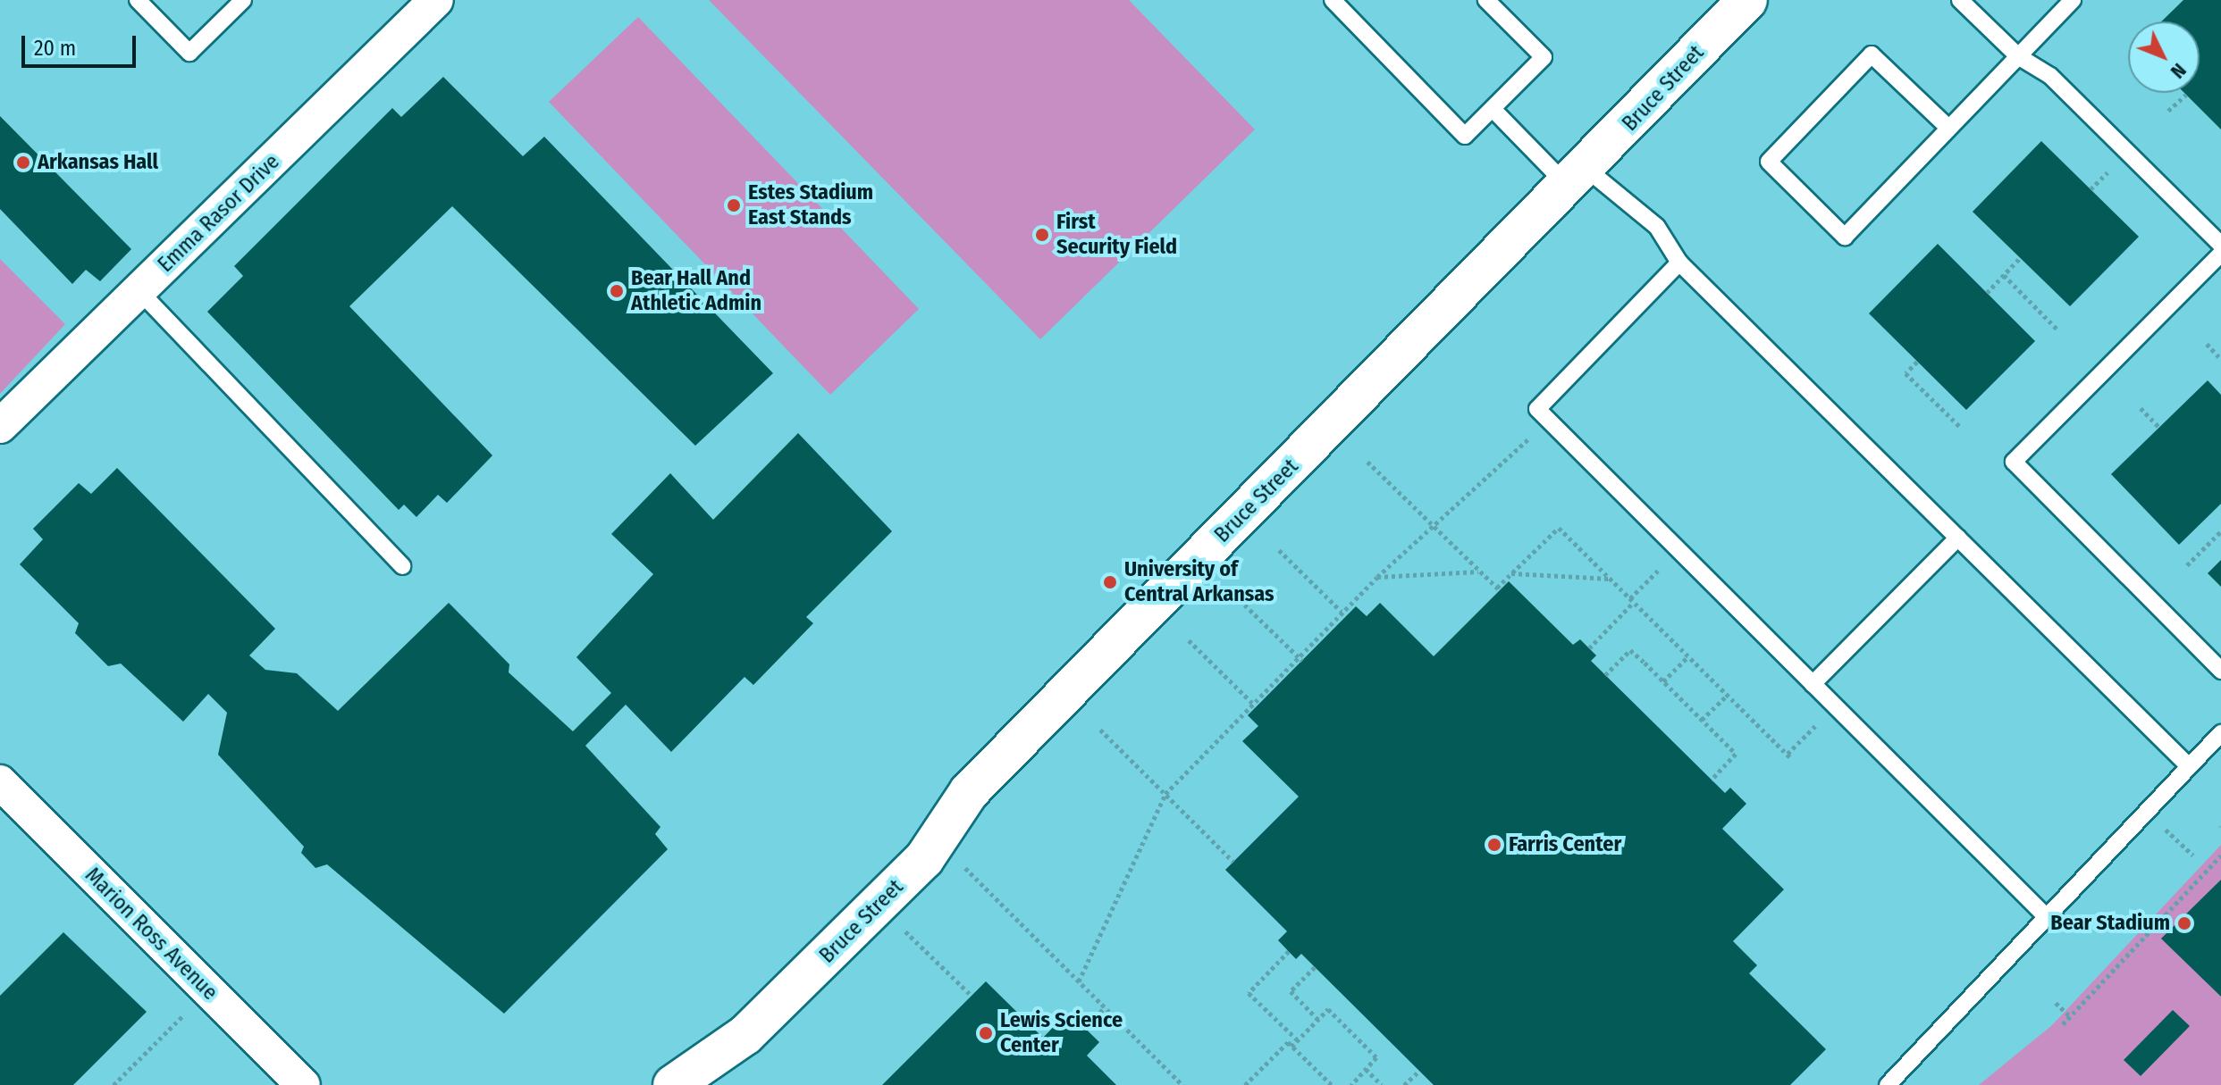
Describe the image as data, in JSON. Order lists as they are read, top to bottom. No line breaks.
{"streets":{"street":["Bruce Street","Emma Rasor Drive","Marion Ross Avenue"]},"places":["Arkansas Hall","Estes Stadium East Stands","First Security Field","Bear Hall And Athletic Admin","University of Central Arkansas","Farris Center","Bear Stadium","Lewis Science Center"],"scale_bar":"20 m","north":"bottom right"}
